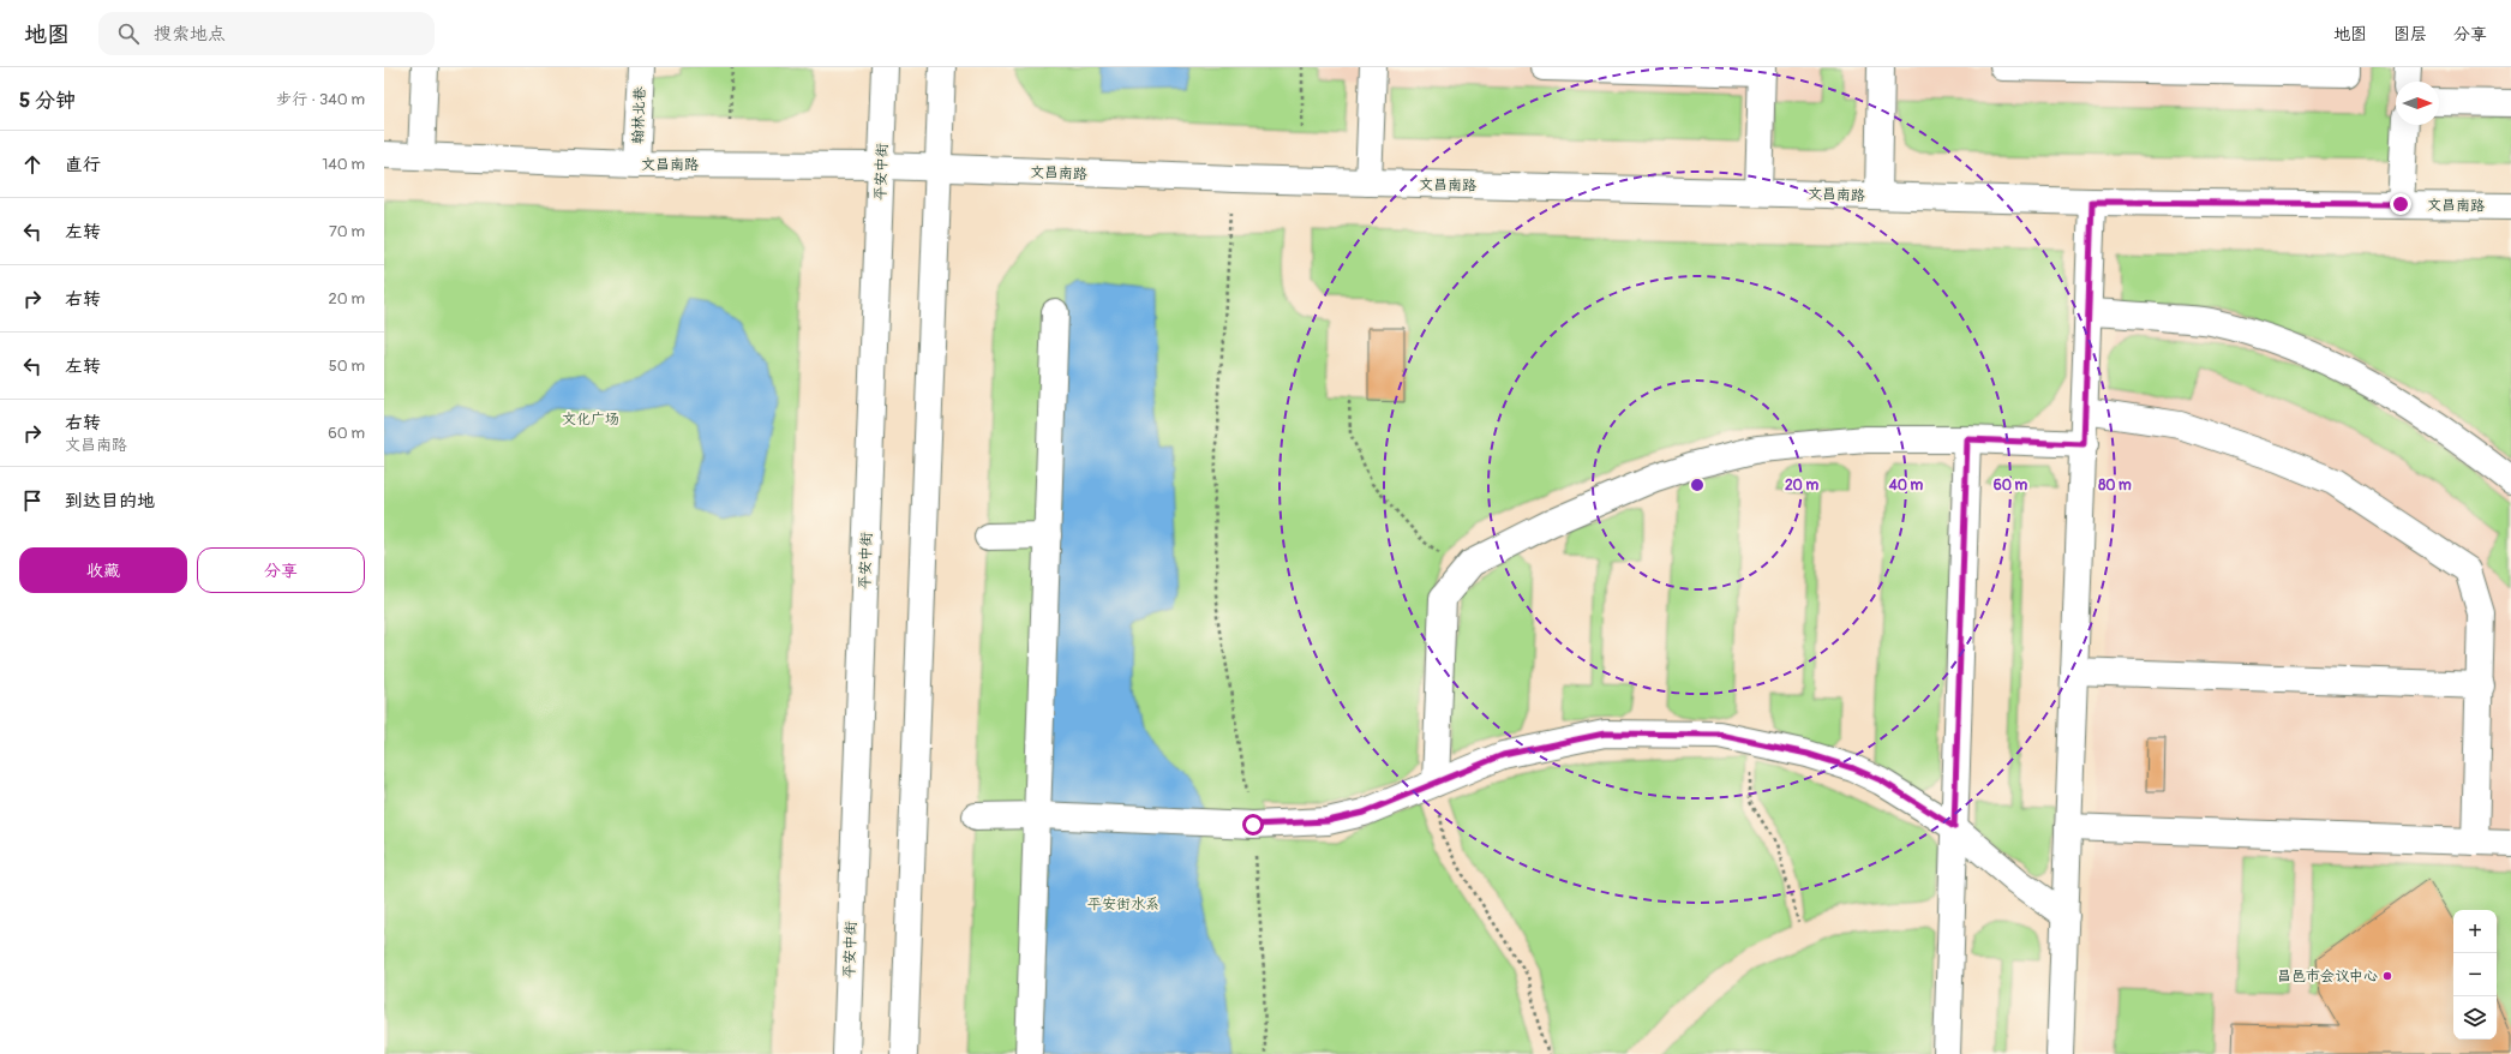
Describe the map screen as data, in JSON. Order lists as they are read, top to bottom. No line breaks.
{"streets":{"street":["翰林北巷","文昌南路","平安中街"]},"crossings":[["翰林北巷","文昌南路"],["文昌南路","平安中街"]],"parks":["文化广场","平安街水系"],"places":["昌邑市会议中心"],"north":"right","page":{"header":"地图","search":"搜索地点","nav":["地图","图层","分享"],"heading":["5 分钟","步行 · 340 m"],"list":[["直行","140 m"],["左转","70 m"],["右转","20 m"],["左转","50 m"],["右转","文昌南路","60 m"],"到达目的地"],"buttons":["收藏","分享"],"map_buttons":["+","−"]},"rings":["20 m","40 m","60 m","80 m"]}
